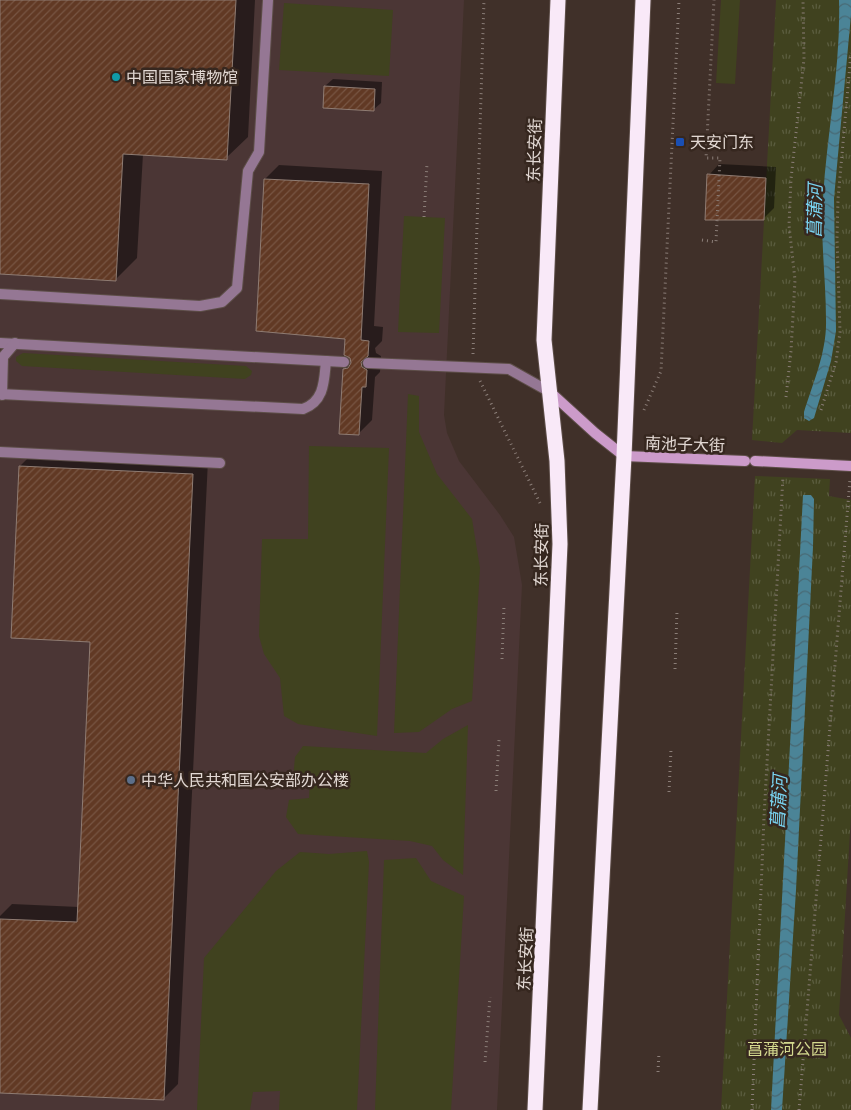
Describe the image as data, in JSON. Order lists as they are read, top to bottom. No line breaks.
{"streets":{"highway":["东长安街"],"street":["南池子大街"]},"water":["菖蒲河"],"parks":["菖蒲河公园"],"places":{"other":["中国国家博物馆","中华人民共和国公安部办公楼"],"transit":["天安门东"]}}
